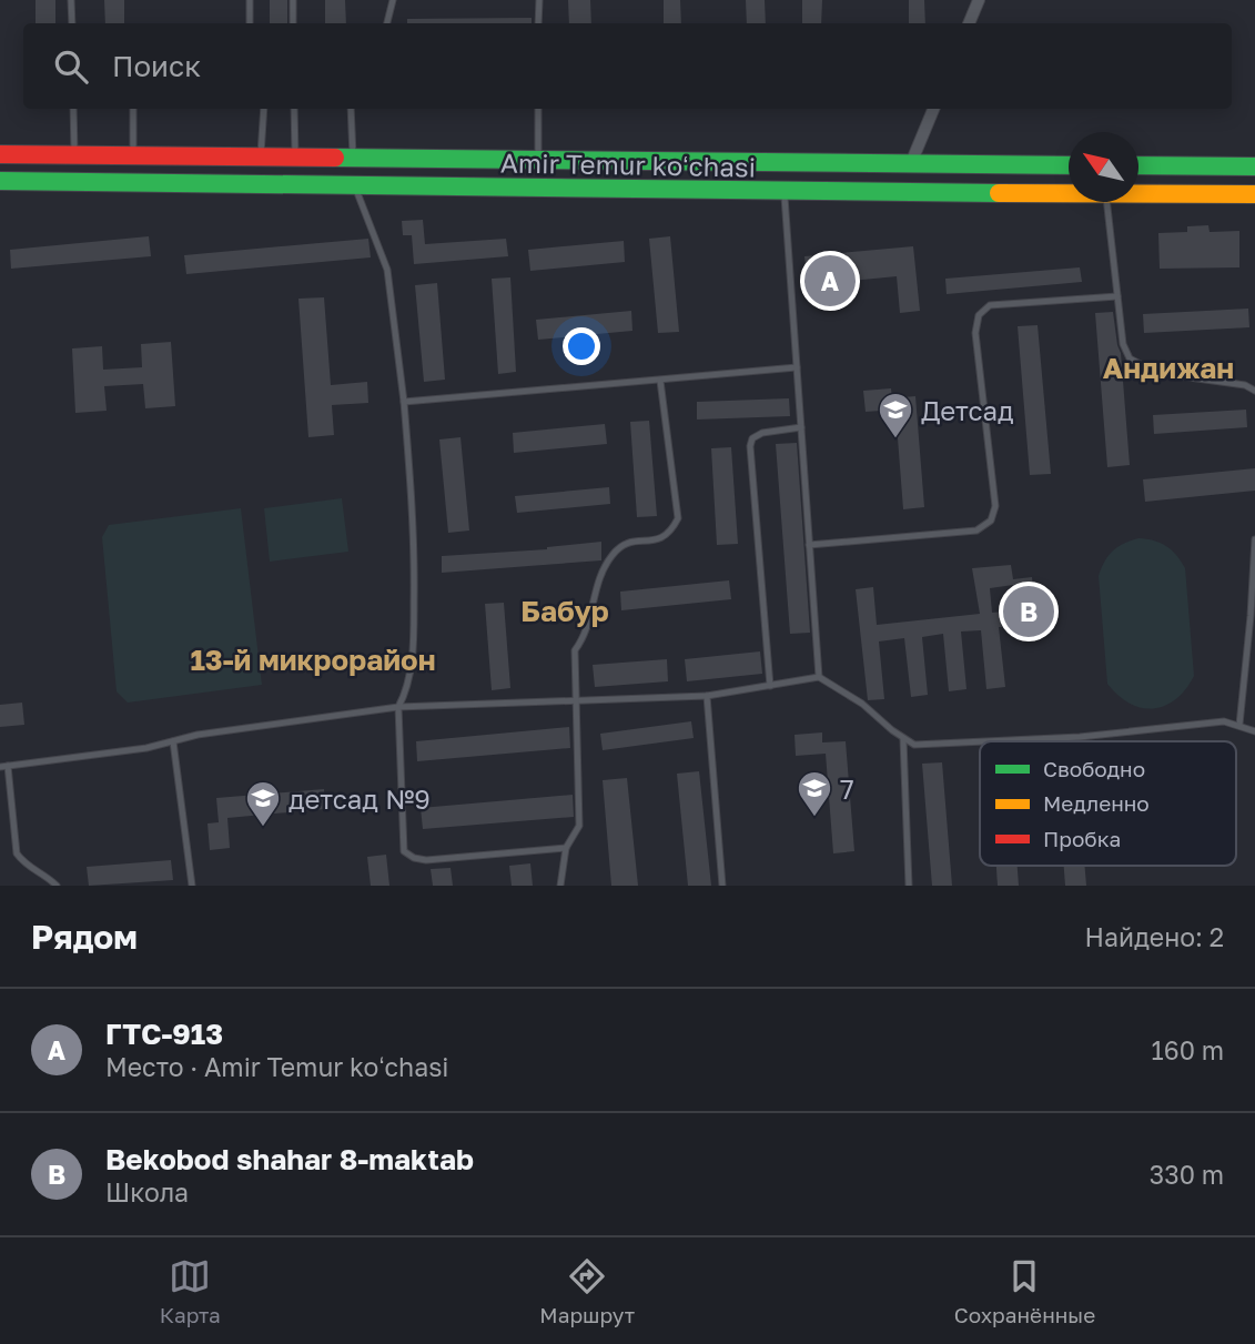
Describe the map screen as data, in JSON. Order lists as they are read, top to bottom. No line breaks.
{"streets":{"street":["Amir Temur koʻchasi"]},"districts":["Андижан","Бабур","13-й микрорайон"],"places":{"school or university":["Детсад","7","детсад №9"]},"legend":["Свободно","Медленно","Пробка"],"north":"top left","page":{"search":"Поиск","pins":["A","B"],"heading":["Рядом","Найдено: 2"],"list":[{"mark":"A","name":"ГТС-913","note":"Место · Amir Temur koʻchasi","value":"160 m"},{"mark":"B","name":"Bekobod shahar 8-maktab","note":"Школа","value":"330 m"}],"nav":["Карта","Маршрут","Сохранённые"]}}
